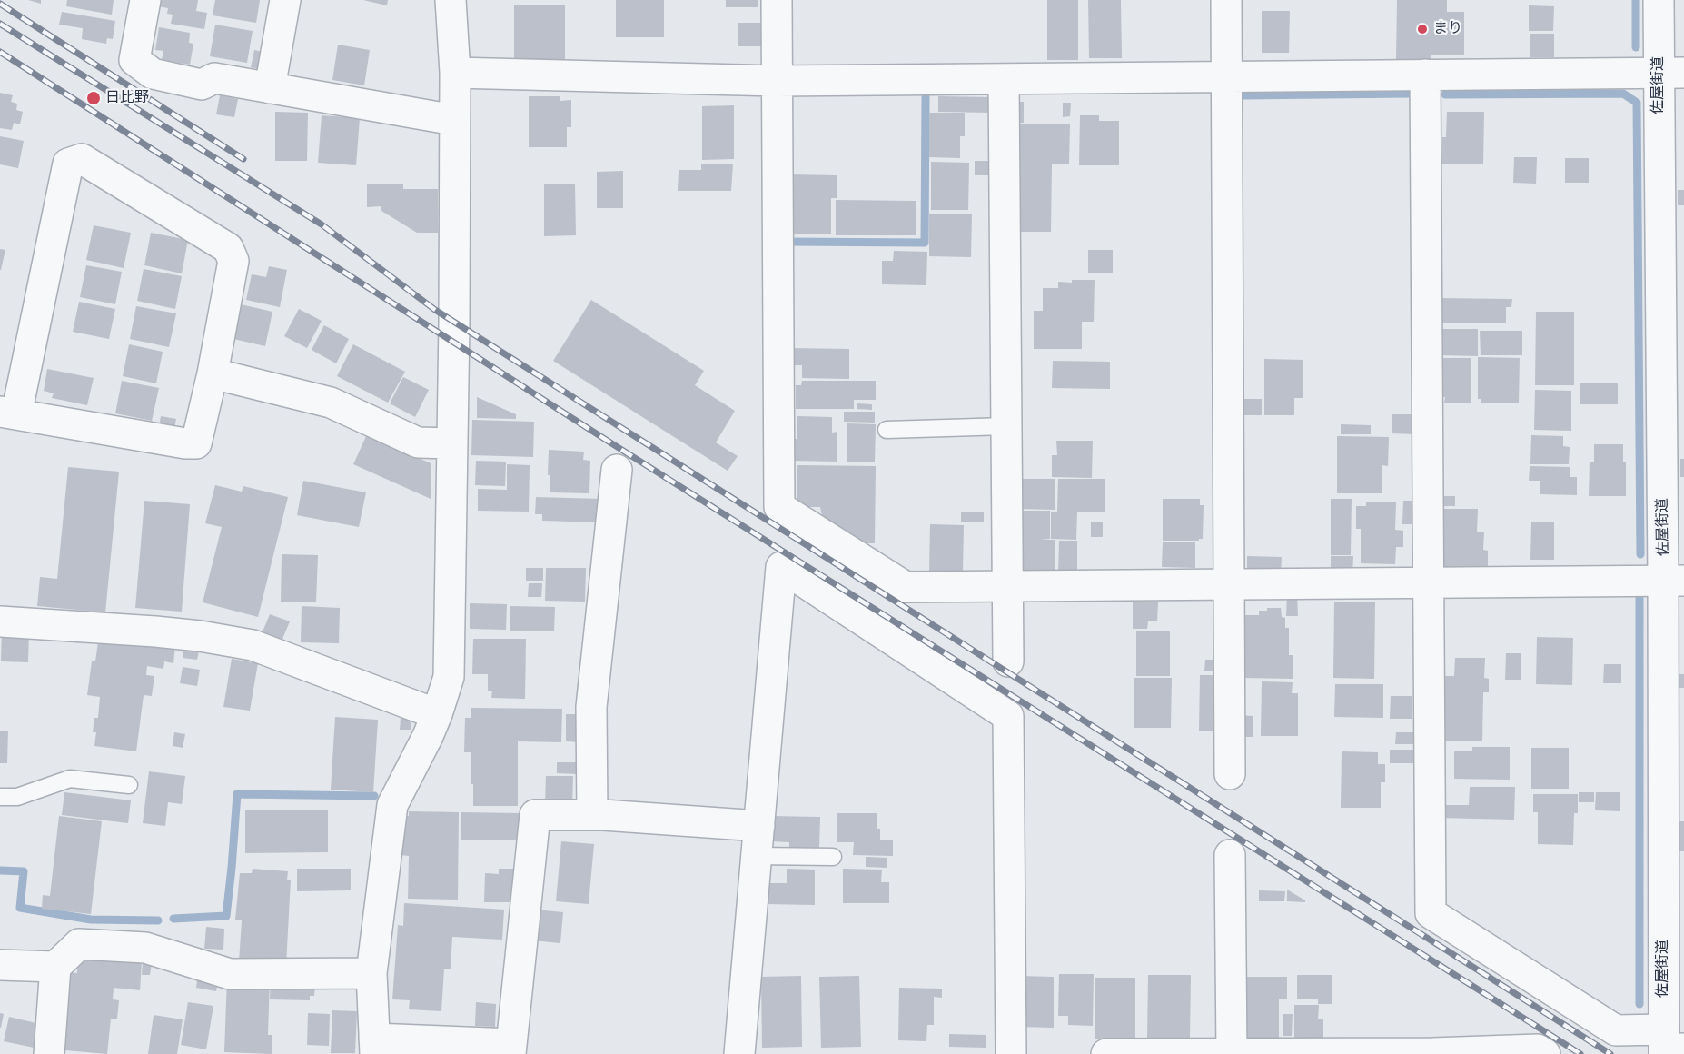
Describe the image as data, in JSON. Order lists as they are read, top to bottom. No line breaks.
{"streets":{"street":["佐屋街道"]},"places":["まり","日比野"]}
